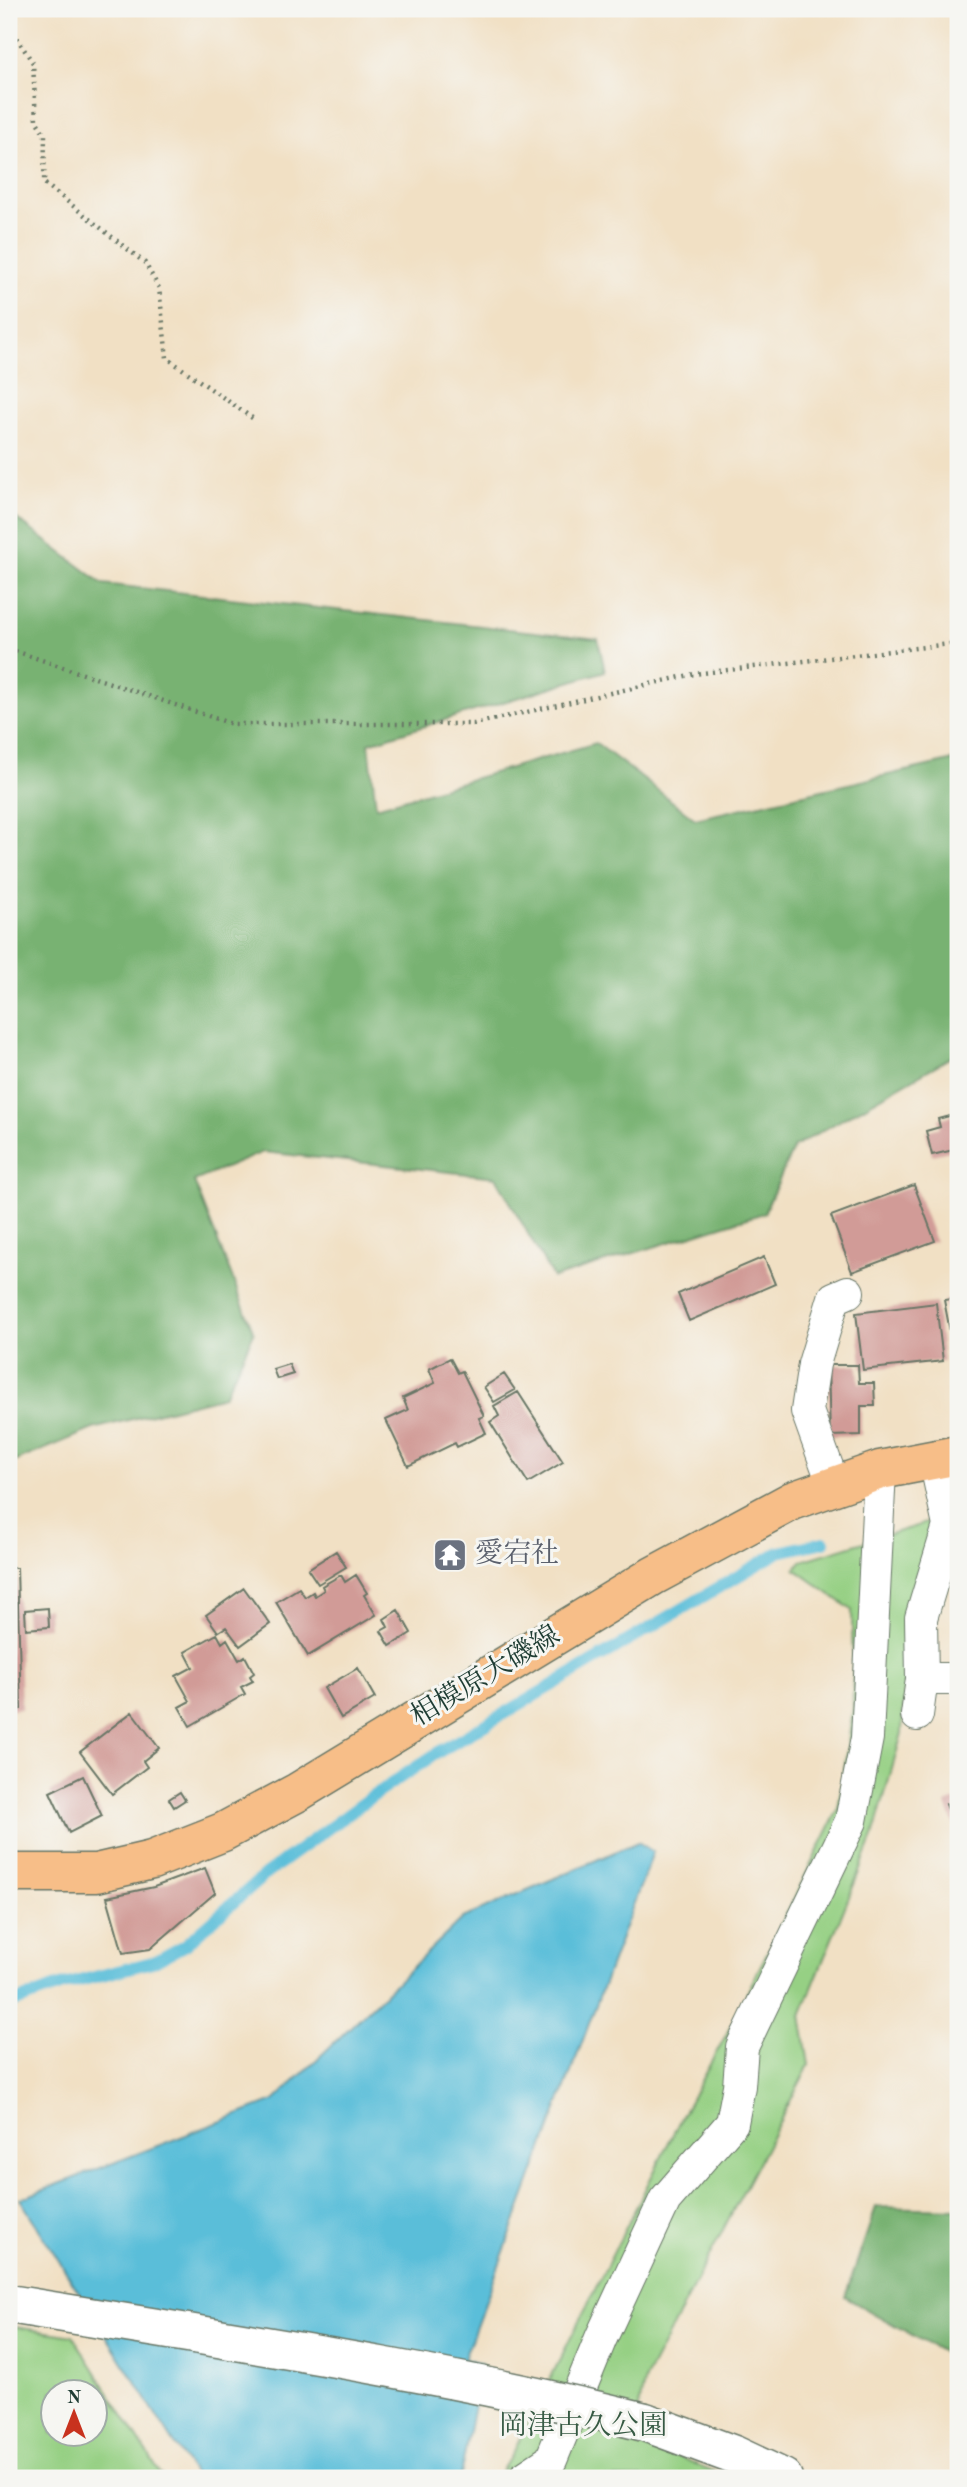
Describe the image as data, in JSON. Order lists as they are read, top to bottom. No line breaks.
{"streets":{"main road":["相模原大磯線"]},"parks":["岡津古久公園"],"places":{"temple":["愛宕社"]},"north":"top"}
